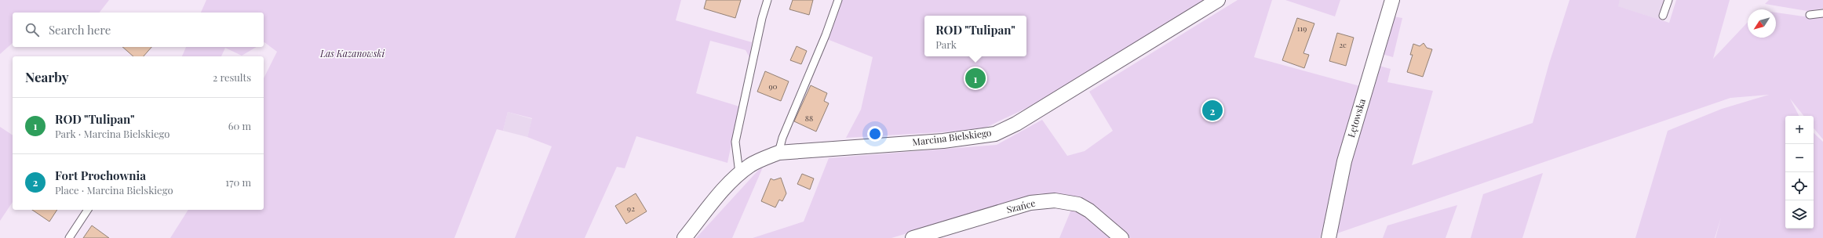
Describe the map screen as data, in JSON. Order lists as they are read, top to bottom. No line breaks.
{"streets":{"street":["Łętowska","Marcina Bielskiego","Szańce"]},"parks":["Las Kazanowski"],"house_numbers":["119","2c","90","88","92"],"north":"bottom left","page":{"search":"Search here","popup":["ROD \"Tulipan\"","Park"],"heading":["Nearby","2 results"],"pins":["1","2"],"list":[{"mark":"1","name":"ROD \"Tulipan\"","note":"Park · Marcina Bielskiego","value":"60 m"},{"mark":"2","name":"Fort Prochownia","note":"Place · Marcina Bielskiego","value":"170 m"}],"map_buttons":["+","−"]}}
